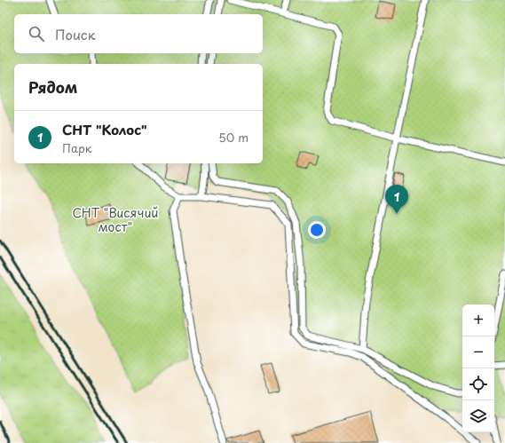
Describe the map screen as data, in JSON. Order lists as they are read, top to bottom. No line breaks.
{"parks":["СНТ \"Висячий мост\""],"page":{"search":"Поиск","heading":"Рядом","list":[{"mark":"1","name":"СНТ \"Колос\"","note":"Парк","value":"50 m"}],"pins":"1","map_buttons":["+","−"]}}
